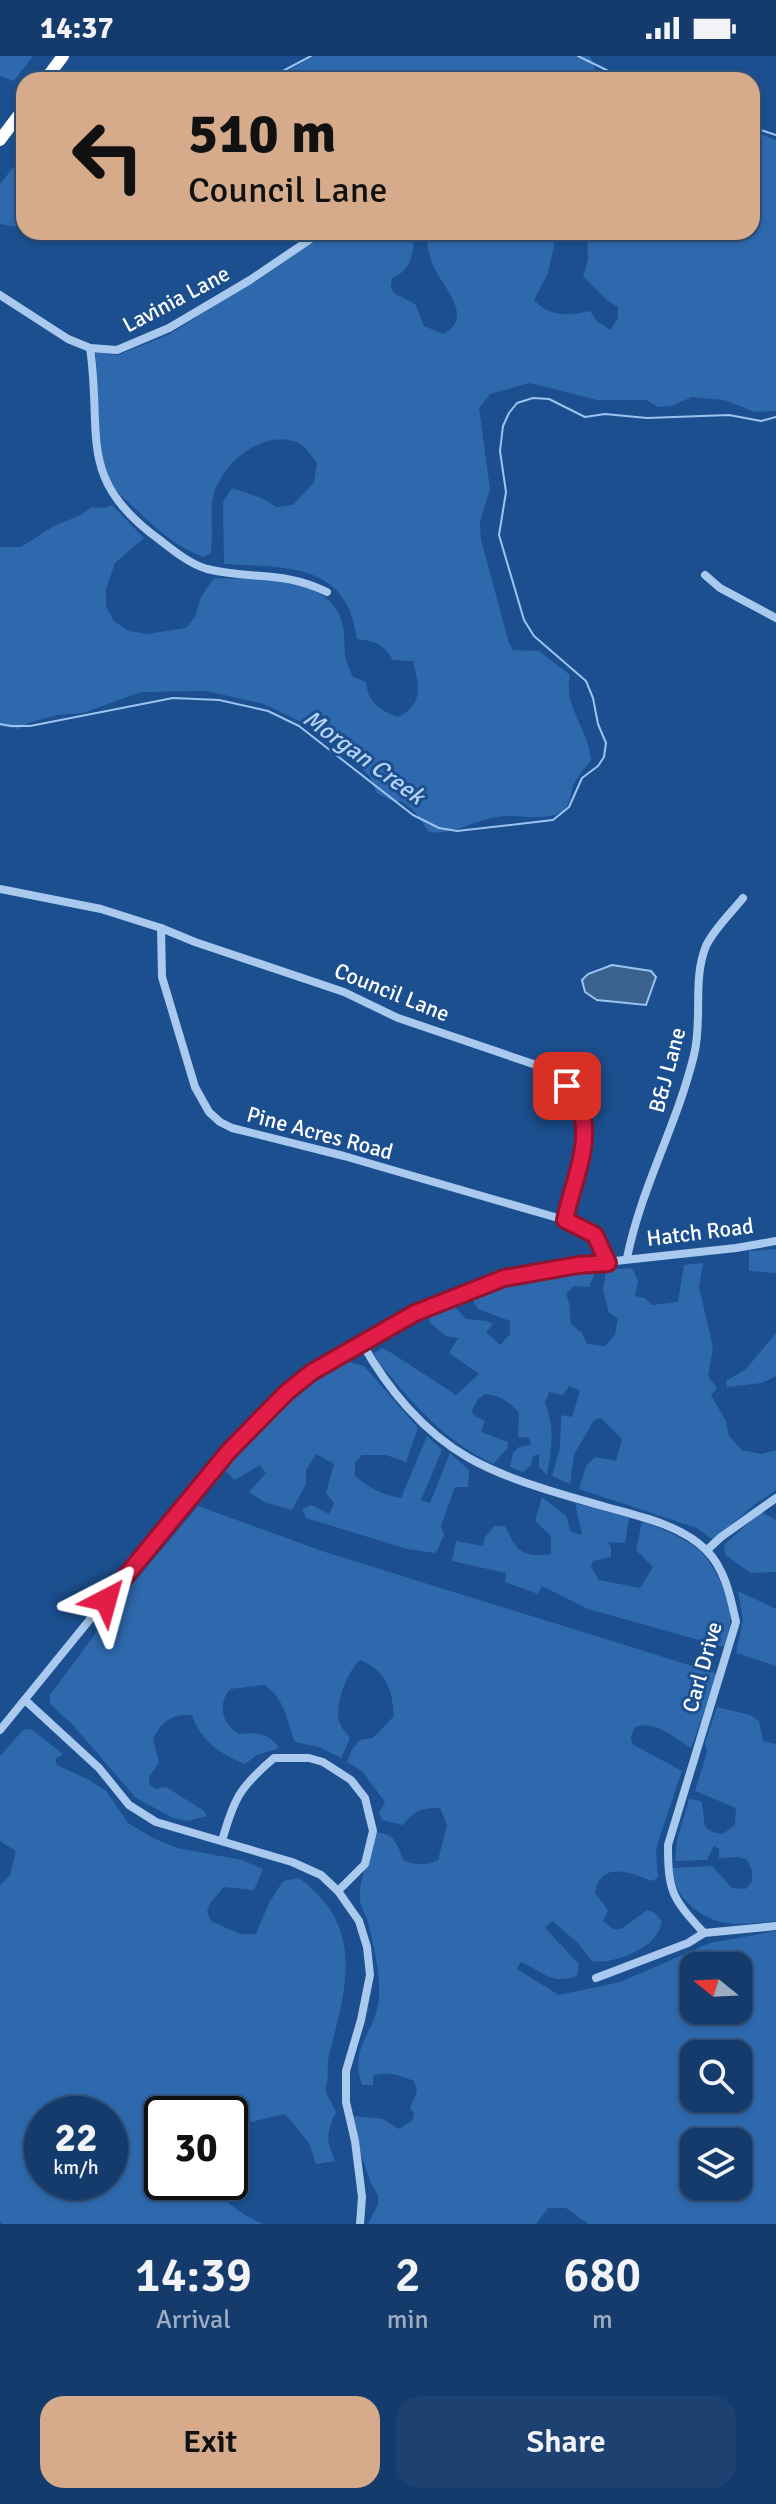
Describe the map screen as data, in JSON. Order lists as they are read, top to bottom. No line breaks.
{"streets":{"street":["Lavinia Lane","Council Lane","B&J Lane","Pine Acres Road","Hatch Road","Carl Drive"]},"crossings":[["Council Lane","Pine Acres Road"],["B&J Lane","Hatch Road"]],"water":["Morgan Creek"],"north":"left","page":{"status":"14:37","turn":["510 m","Council Lane"],"speed":"22 km/h","limit":"30","eta":["14:39","Arrival","2","min","680","m"],"buttons":["Exit","Share"]}}
